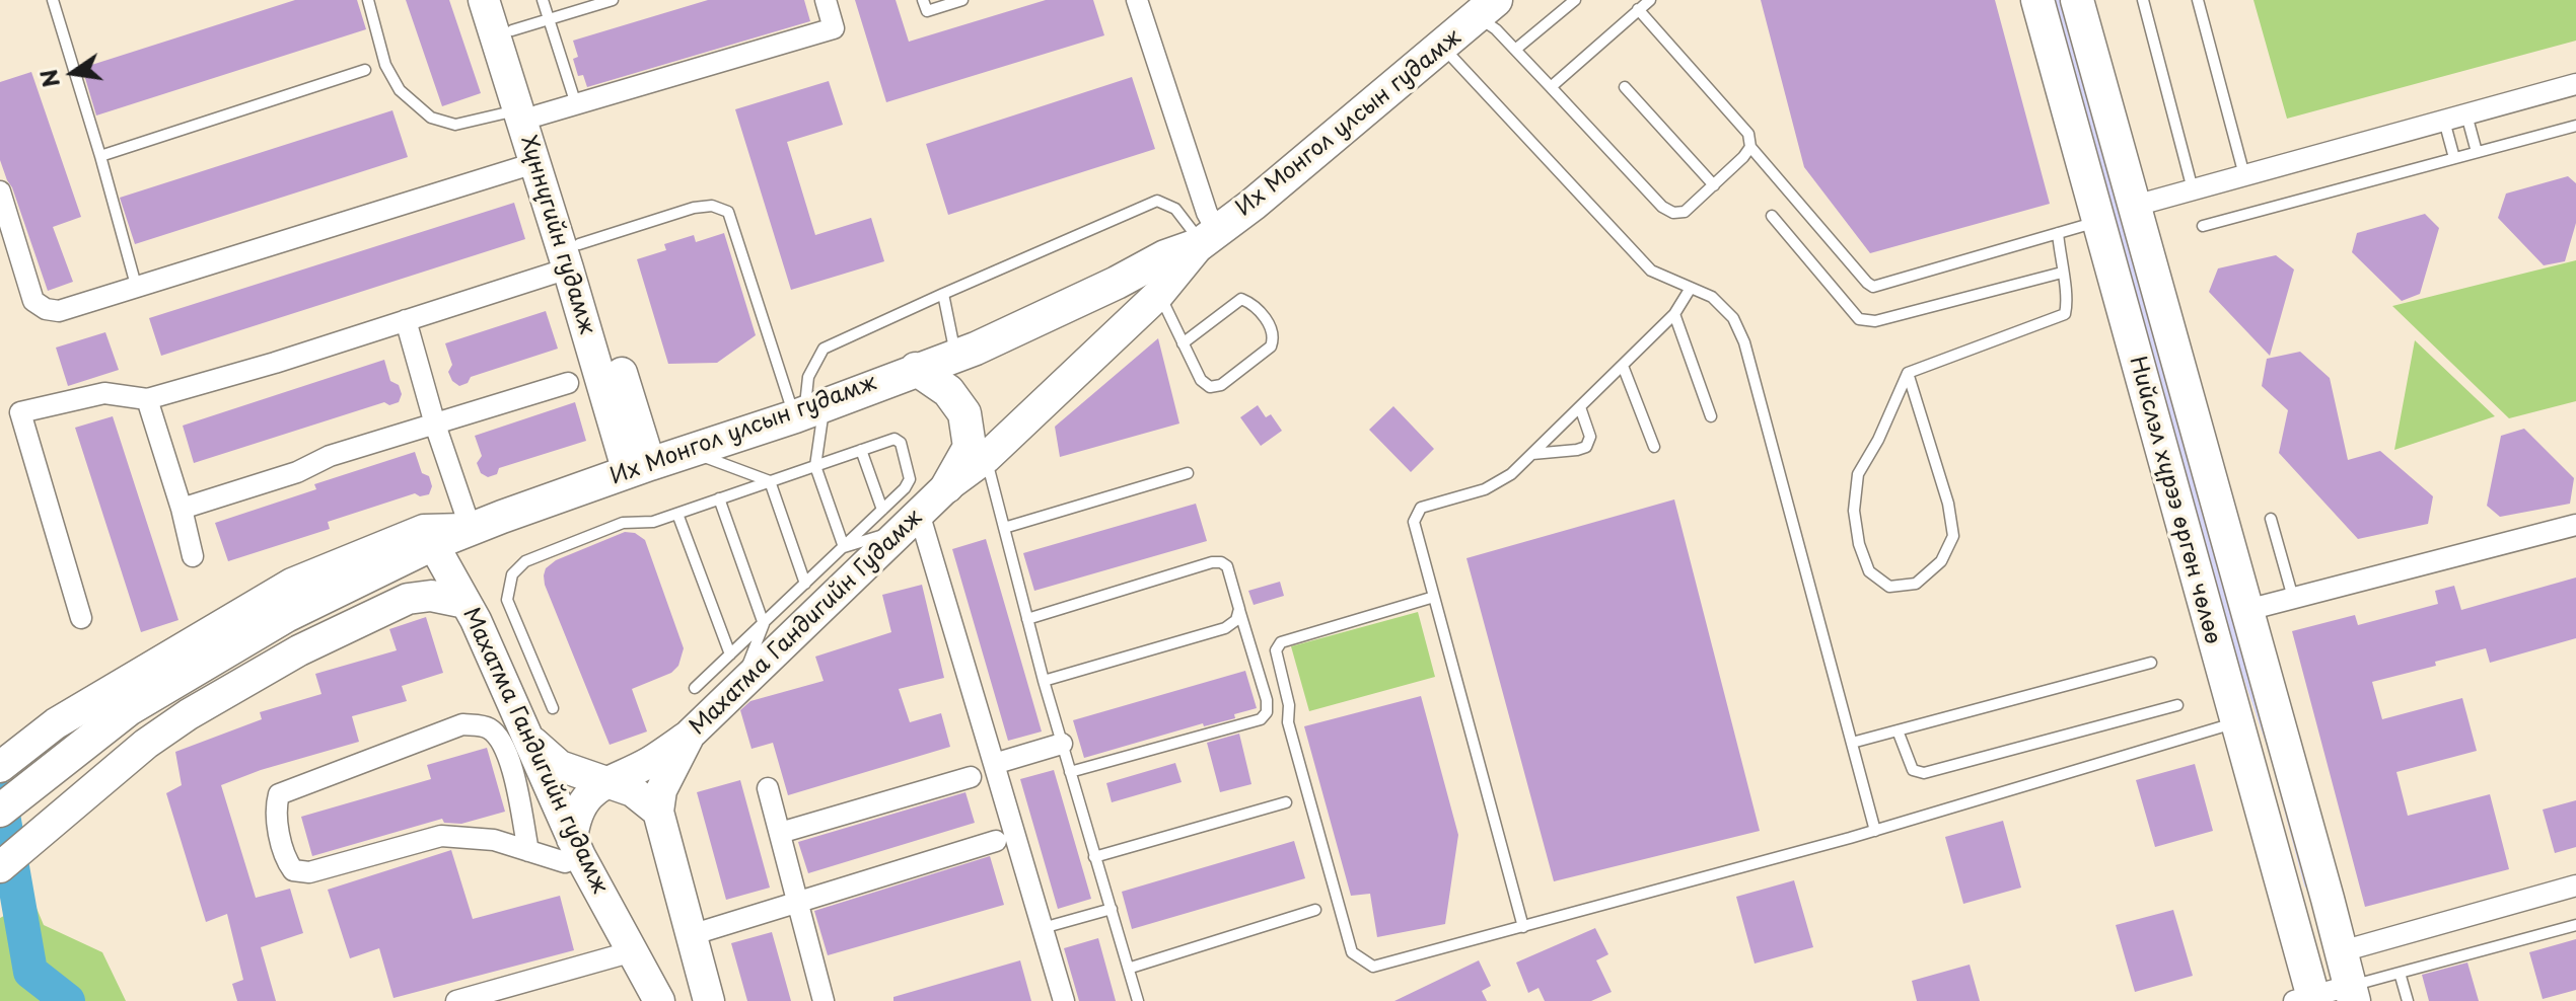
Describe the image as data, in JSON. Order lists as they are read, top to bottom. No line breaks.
{"streets":{"main road":["Их Монгол улсын гудамж","Хүннүгийн гудамж","Нийслэл хүрээ өргөн чөлөө","Махатма Гандигийн Гудамж","Махатма Гандигийн гудамж"]},"crossings":[["Их Монгол улсын гудамж","Хүннүгийн гудамж"],["Их Монгол улсын гудамж","Махатма Гандигийн Гудамж"],["Их Монгол улсын гудамж","Махатма Гандигийн гудамж"]],"north":"left"}
